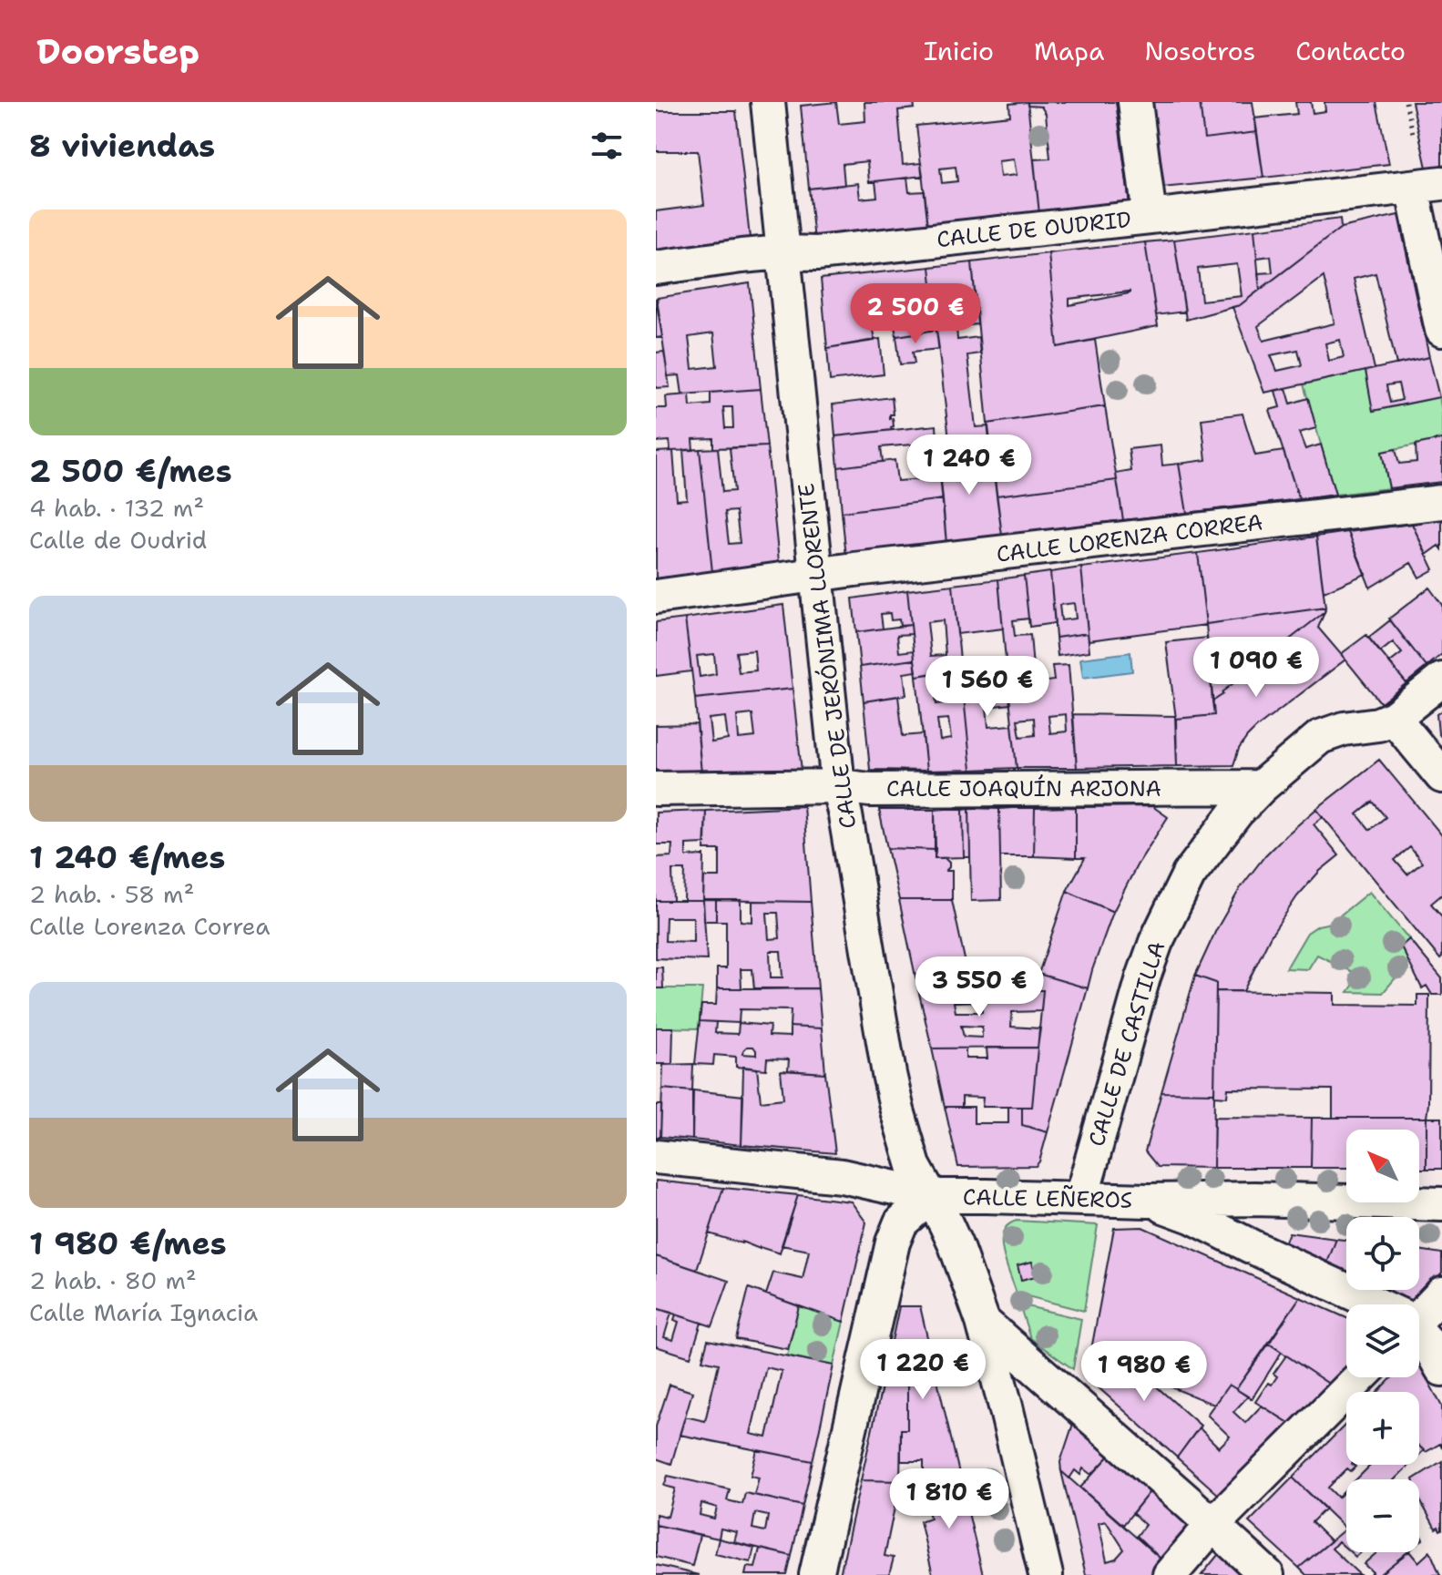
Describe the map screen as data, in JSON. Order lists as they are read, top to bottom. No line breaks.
{"streets":{"street":["CALLE DE OUDRID","CALLE LORENZA CORREA","CALLE DE JERÓNIMA LLORENTE","CALLE JOAQUÍN ARJONA","CALLE DE CASTILLA","CALLE LEÑEROS"]},"crossings":[["CALLE DE OUDRID","CALLE DE JERÓNIMA LLORENTE"],["CALLE LORENZA CORREA","CALLE DE JERÓNIMA LLORENTE"],["CALLE DE JERÓNIMA LLORENTE","CALLE JOAQUÍN ARJONA"],["CALLE DE JERÓNIMA LLORENTE","CALLE LEÑEROS"],["CALLE JOAQUÍN ARJONA","CALLE DE CASTILLA"],["CALLE DE CASTILLA","CALLE LEÑEROS"]],"north":"top left","page":{"header":"Doorstep","nav":["Inicio","Mapa","Nosotros","Contacto"],"heading":"8 viviendas","list":[{"name":"2 500 €/mes","note":"4 hab. · 132 m² · Calle de Oudrid"},{"name":"1 240 €/mes","note":"2 hab. · 58 m² · Calle Lorenza Correa"},{"name":"1 980 €/mes","note":"2 hab. · 80 m² · Calle María Ignacia"}],"price":["2 500 €","1 240 €","1 090 €","1 560 €","3 550 €","1 220 €","1 980 €","1 810 €"],"map_buttons":["+","−"]}}
